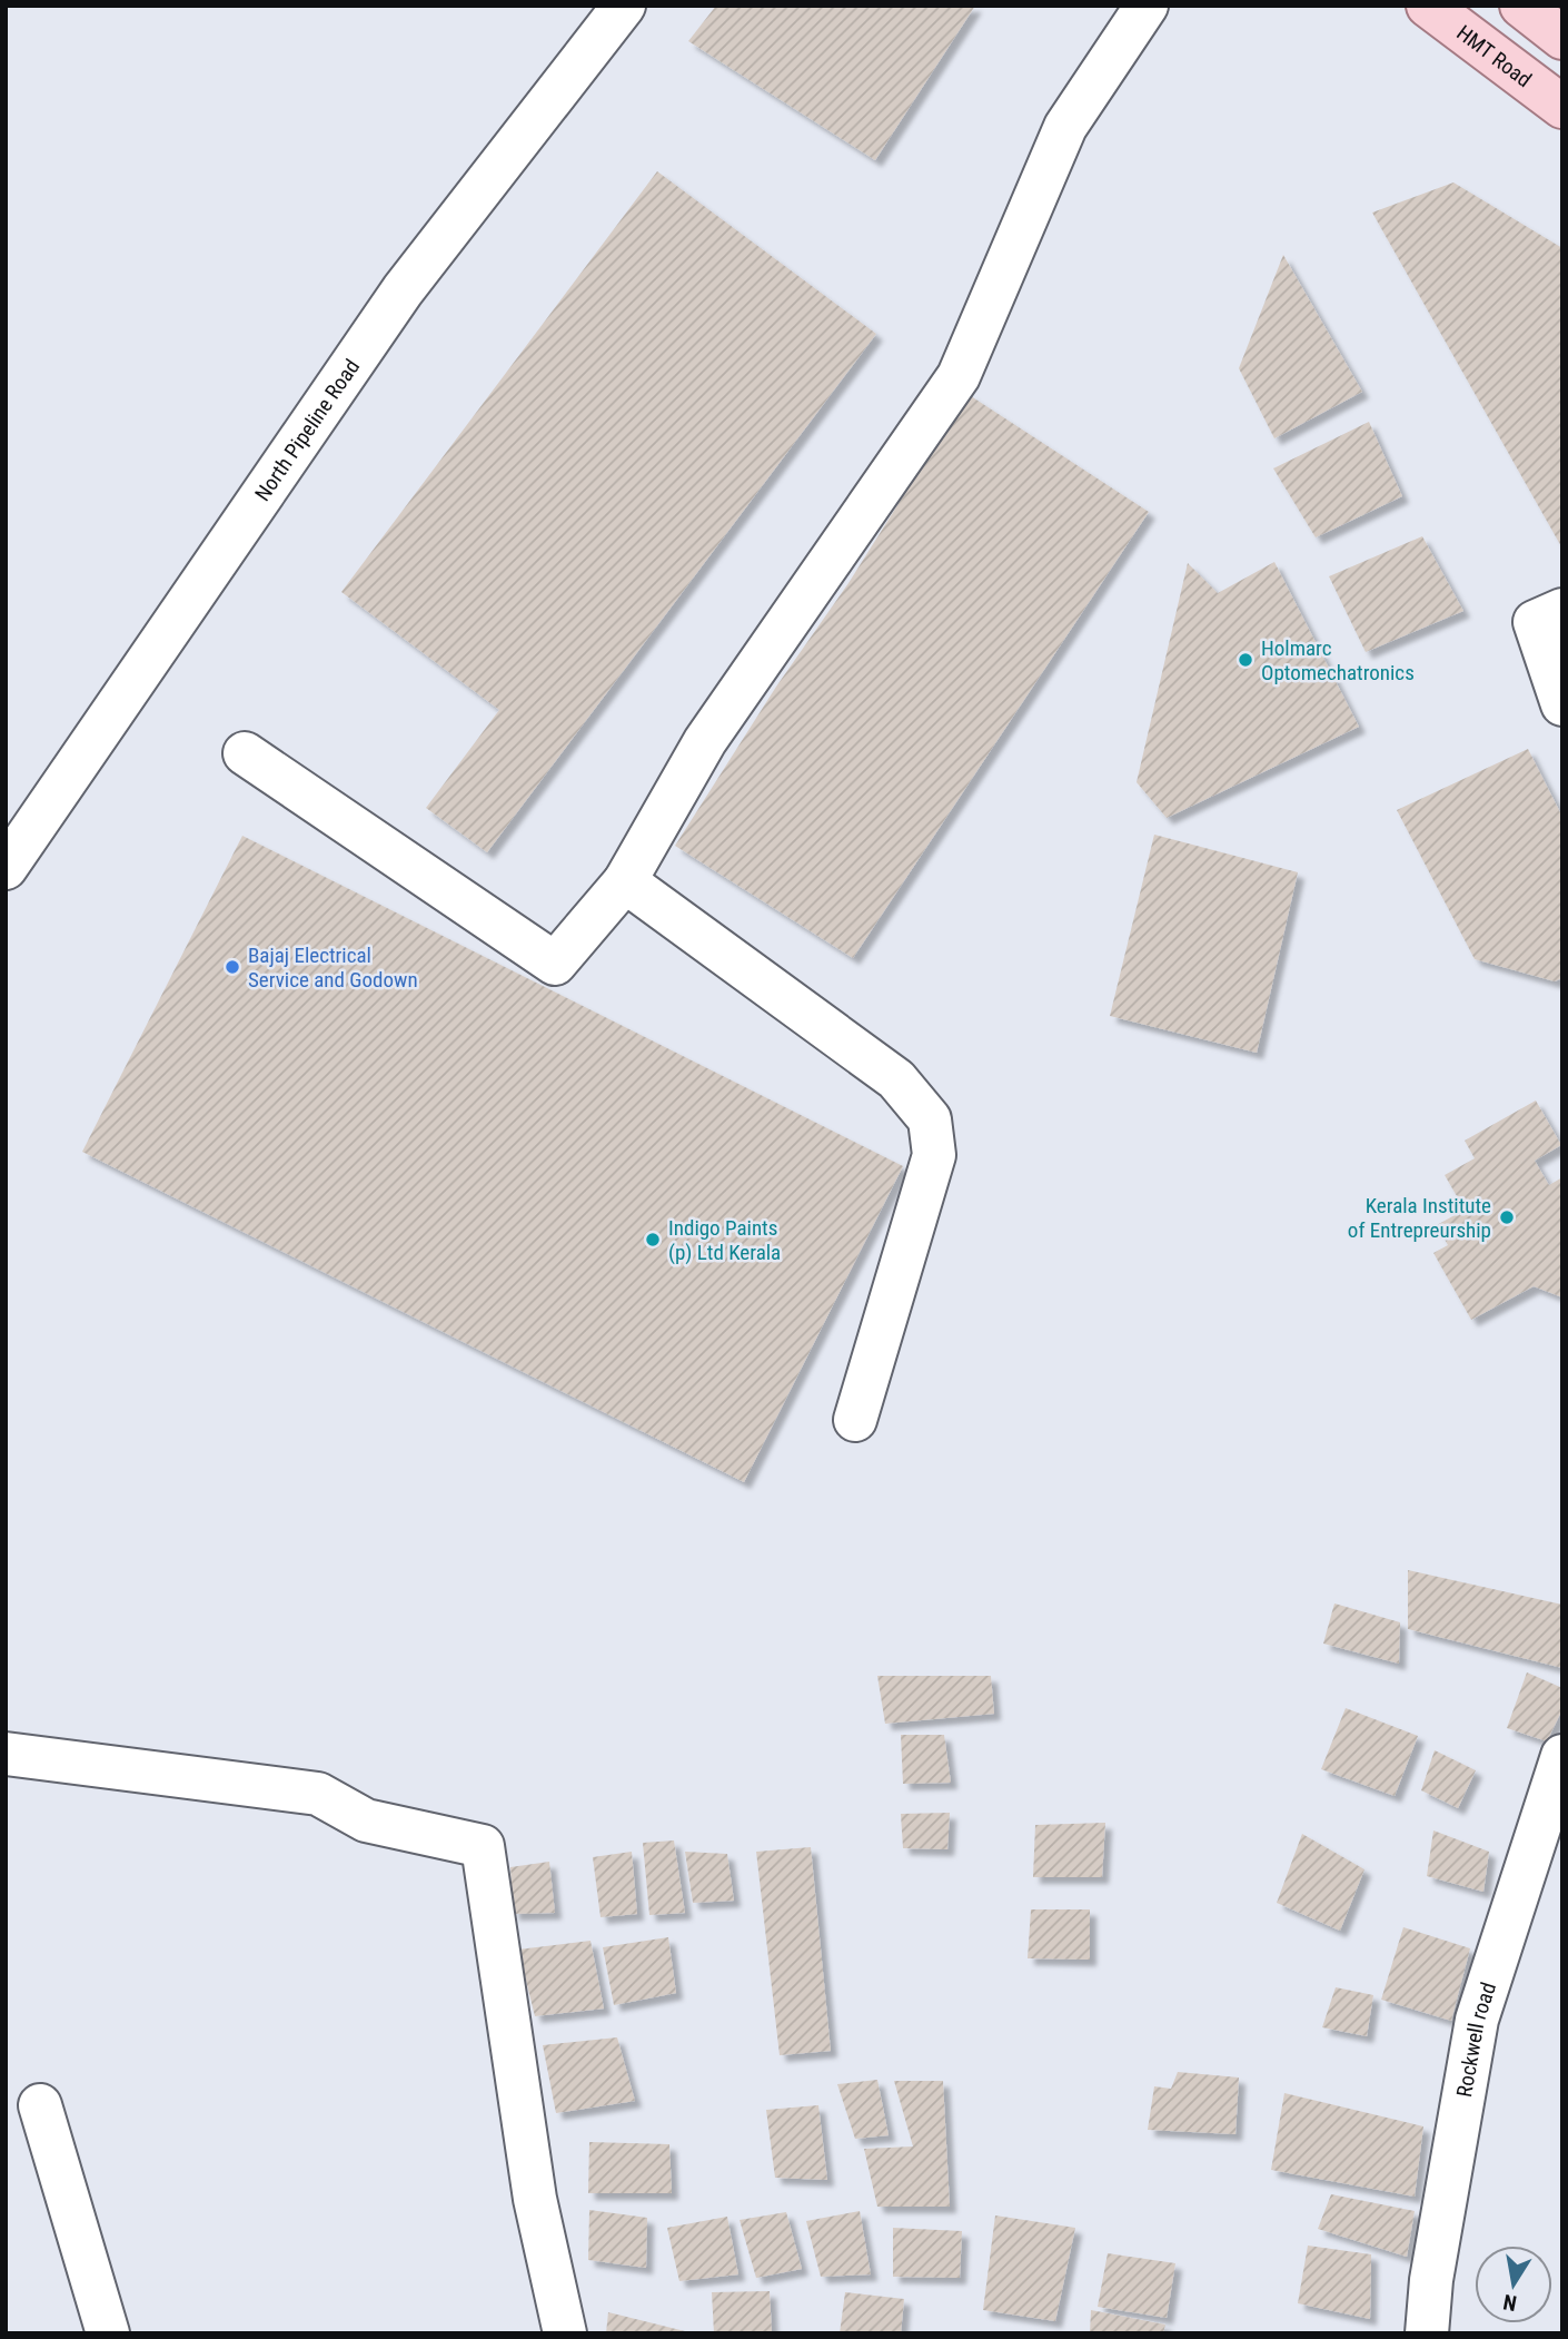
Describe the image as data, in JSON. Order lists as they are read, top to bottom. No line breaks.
{"streets":{"main road":["HMT Road"],"street":["North Pipeline Road","Rockwell road"]},"places":["Holmarc Optomechatronics","Bajaj Electrical Service and Godown","Kerala Institute of Entrepreurship","Indigo Paints (p) Ltd Kerala"],"north":"bottom"}
